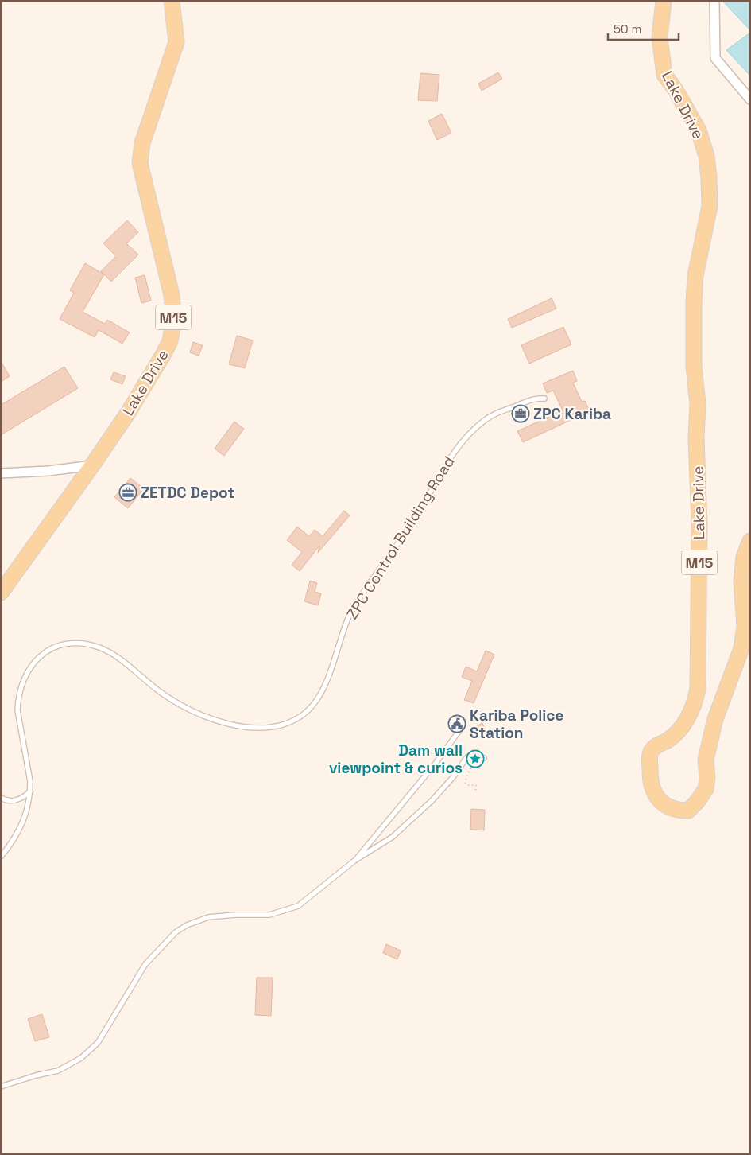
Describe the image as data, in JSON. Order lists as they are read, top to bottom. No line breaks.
{"streets":{"main road":["Lake Drive","M15"],"lane":["ZPC Control Building Road"]},"places":{"office":["ZPC Kariba","ZETDC Depot"],"public building":["Kariba Police Station"],"place":["Dam wall viewpoint & curios"]},"scale_bar":"50 m"}
